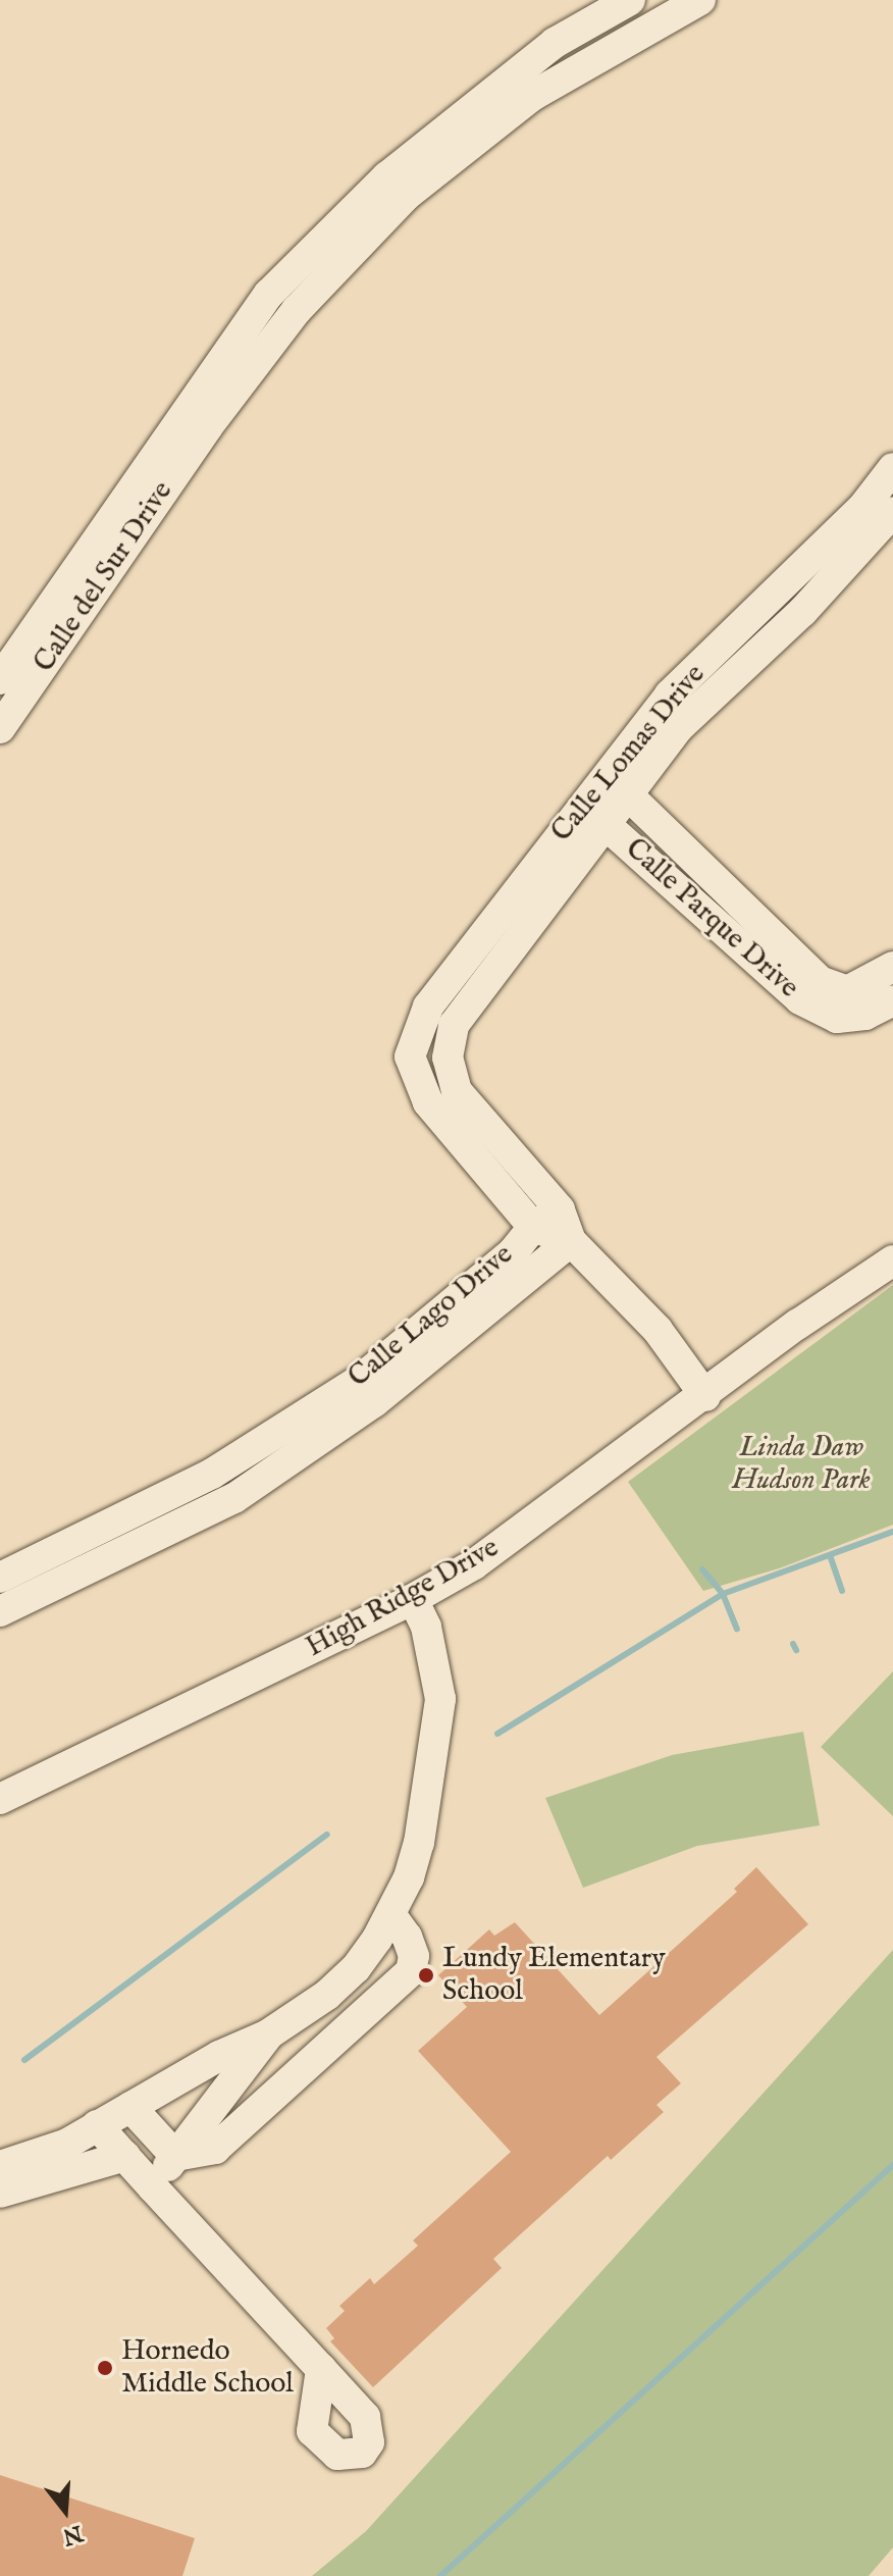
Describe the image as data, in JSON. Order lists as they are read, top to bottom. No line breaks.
{"streets":{"street":["Calle del Sur Drive","Calle Lomas Drive","Calle Parque Drive","Calle Lago Drive","High Ridge Drive"]},"crossings":[["Calle Lomas Drive","Calle Parque Drive"]],"parks":["Linda Daw Hudson Park"],"places":["Lundy Elementary School","Hornedo Middle School"],"north":"bottom"}
